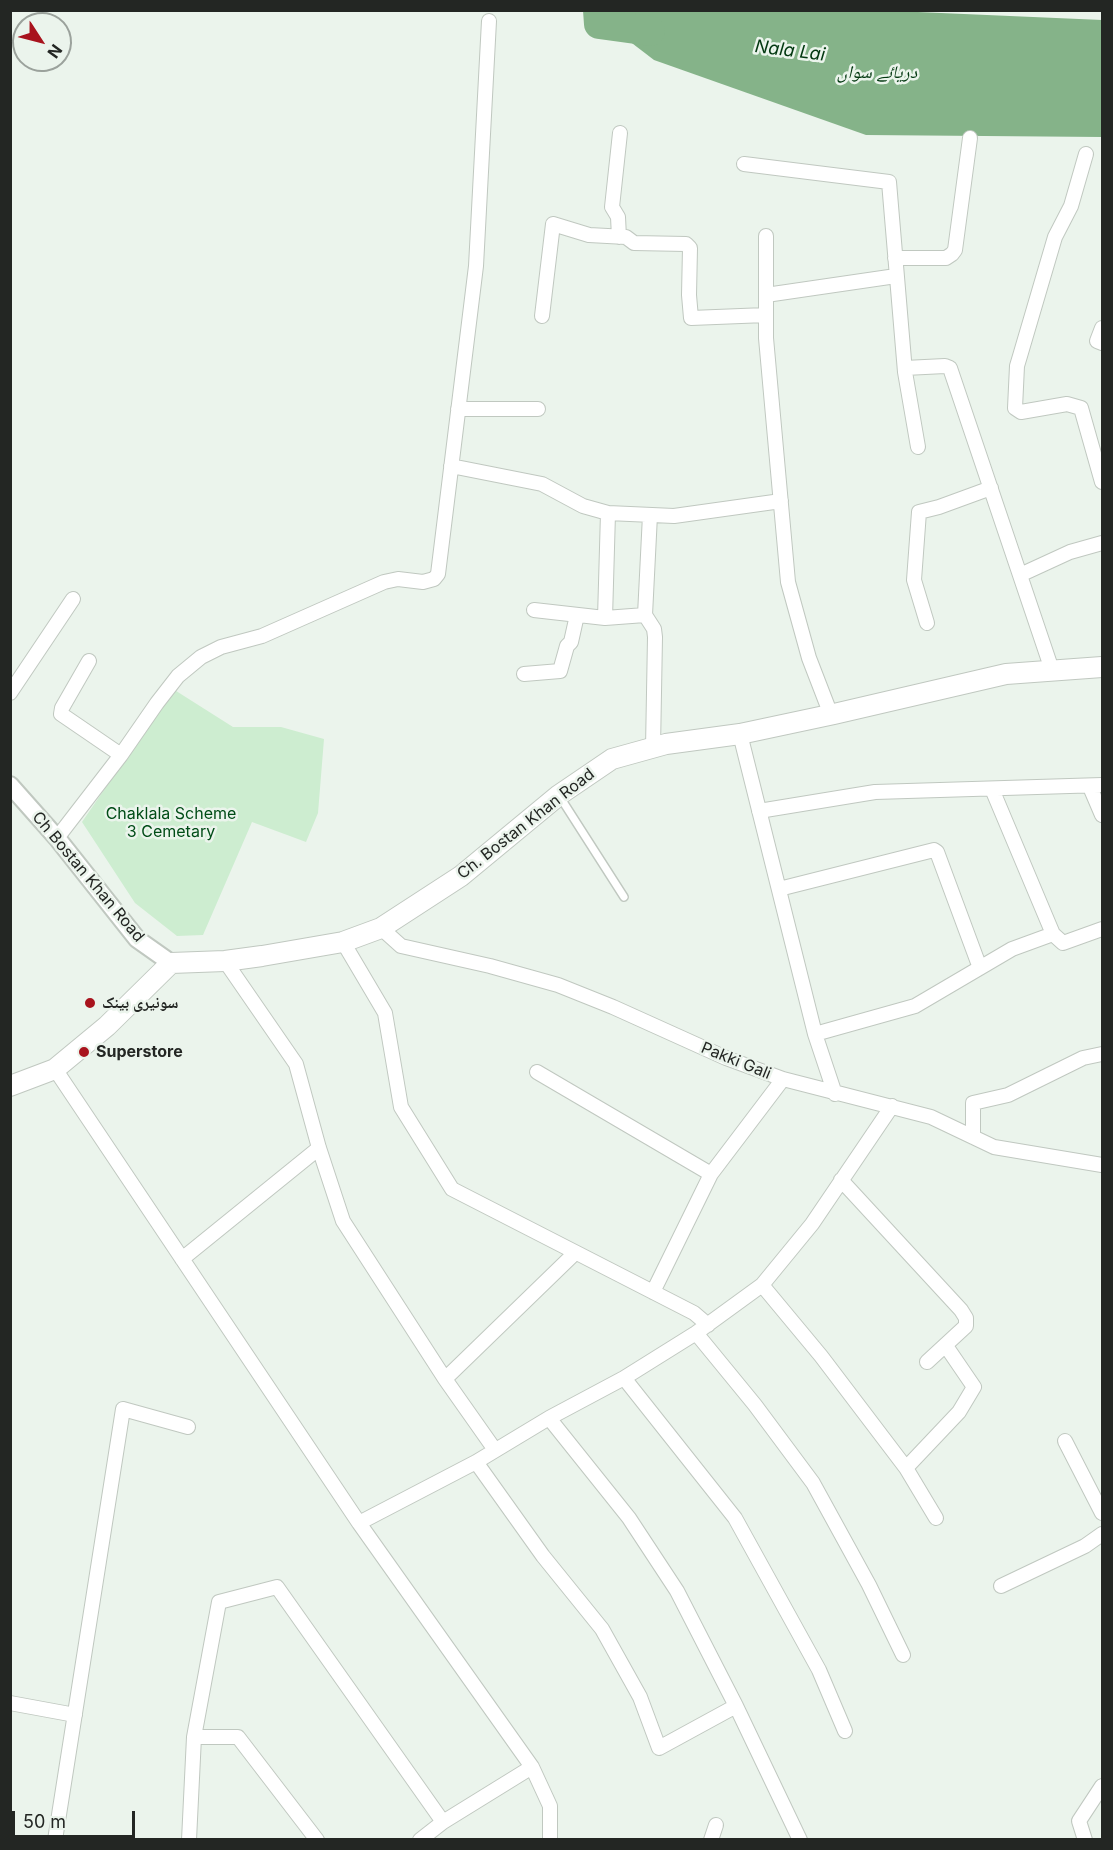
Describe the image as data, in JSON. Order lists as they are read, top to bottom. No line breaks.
{"streets":{"main road":["Ch. Bostan Khan Road"],"street":["Ch Bostan Khan Road","Pakki Gali"]},"crossings":[["Ch. Bostan Khan Road","Ch Bostan Khan Road"],["Ch. Bostan Khan Road","Pakki Gali"]],"water":["Nala Lai","دریائے سواں"],"parks":["Chaklala Scheme 3 Cemetary"],"places":["سونیری بینک","Superstore"],"scale_bar":"50 m","north":"bottom right"}
